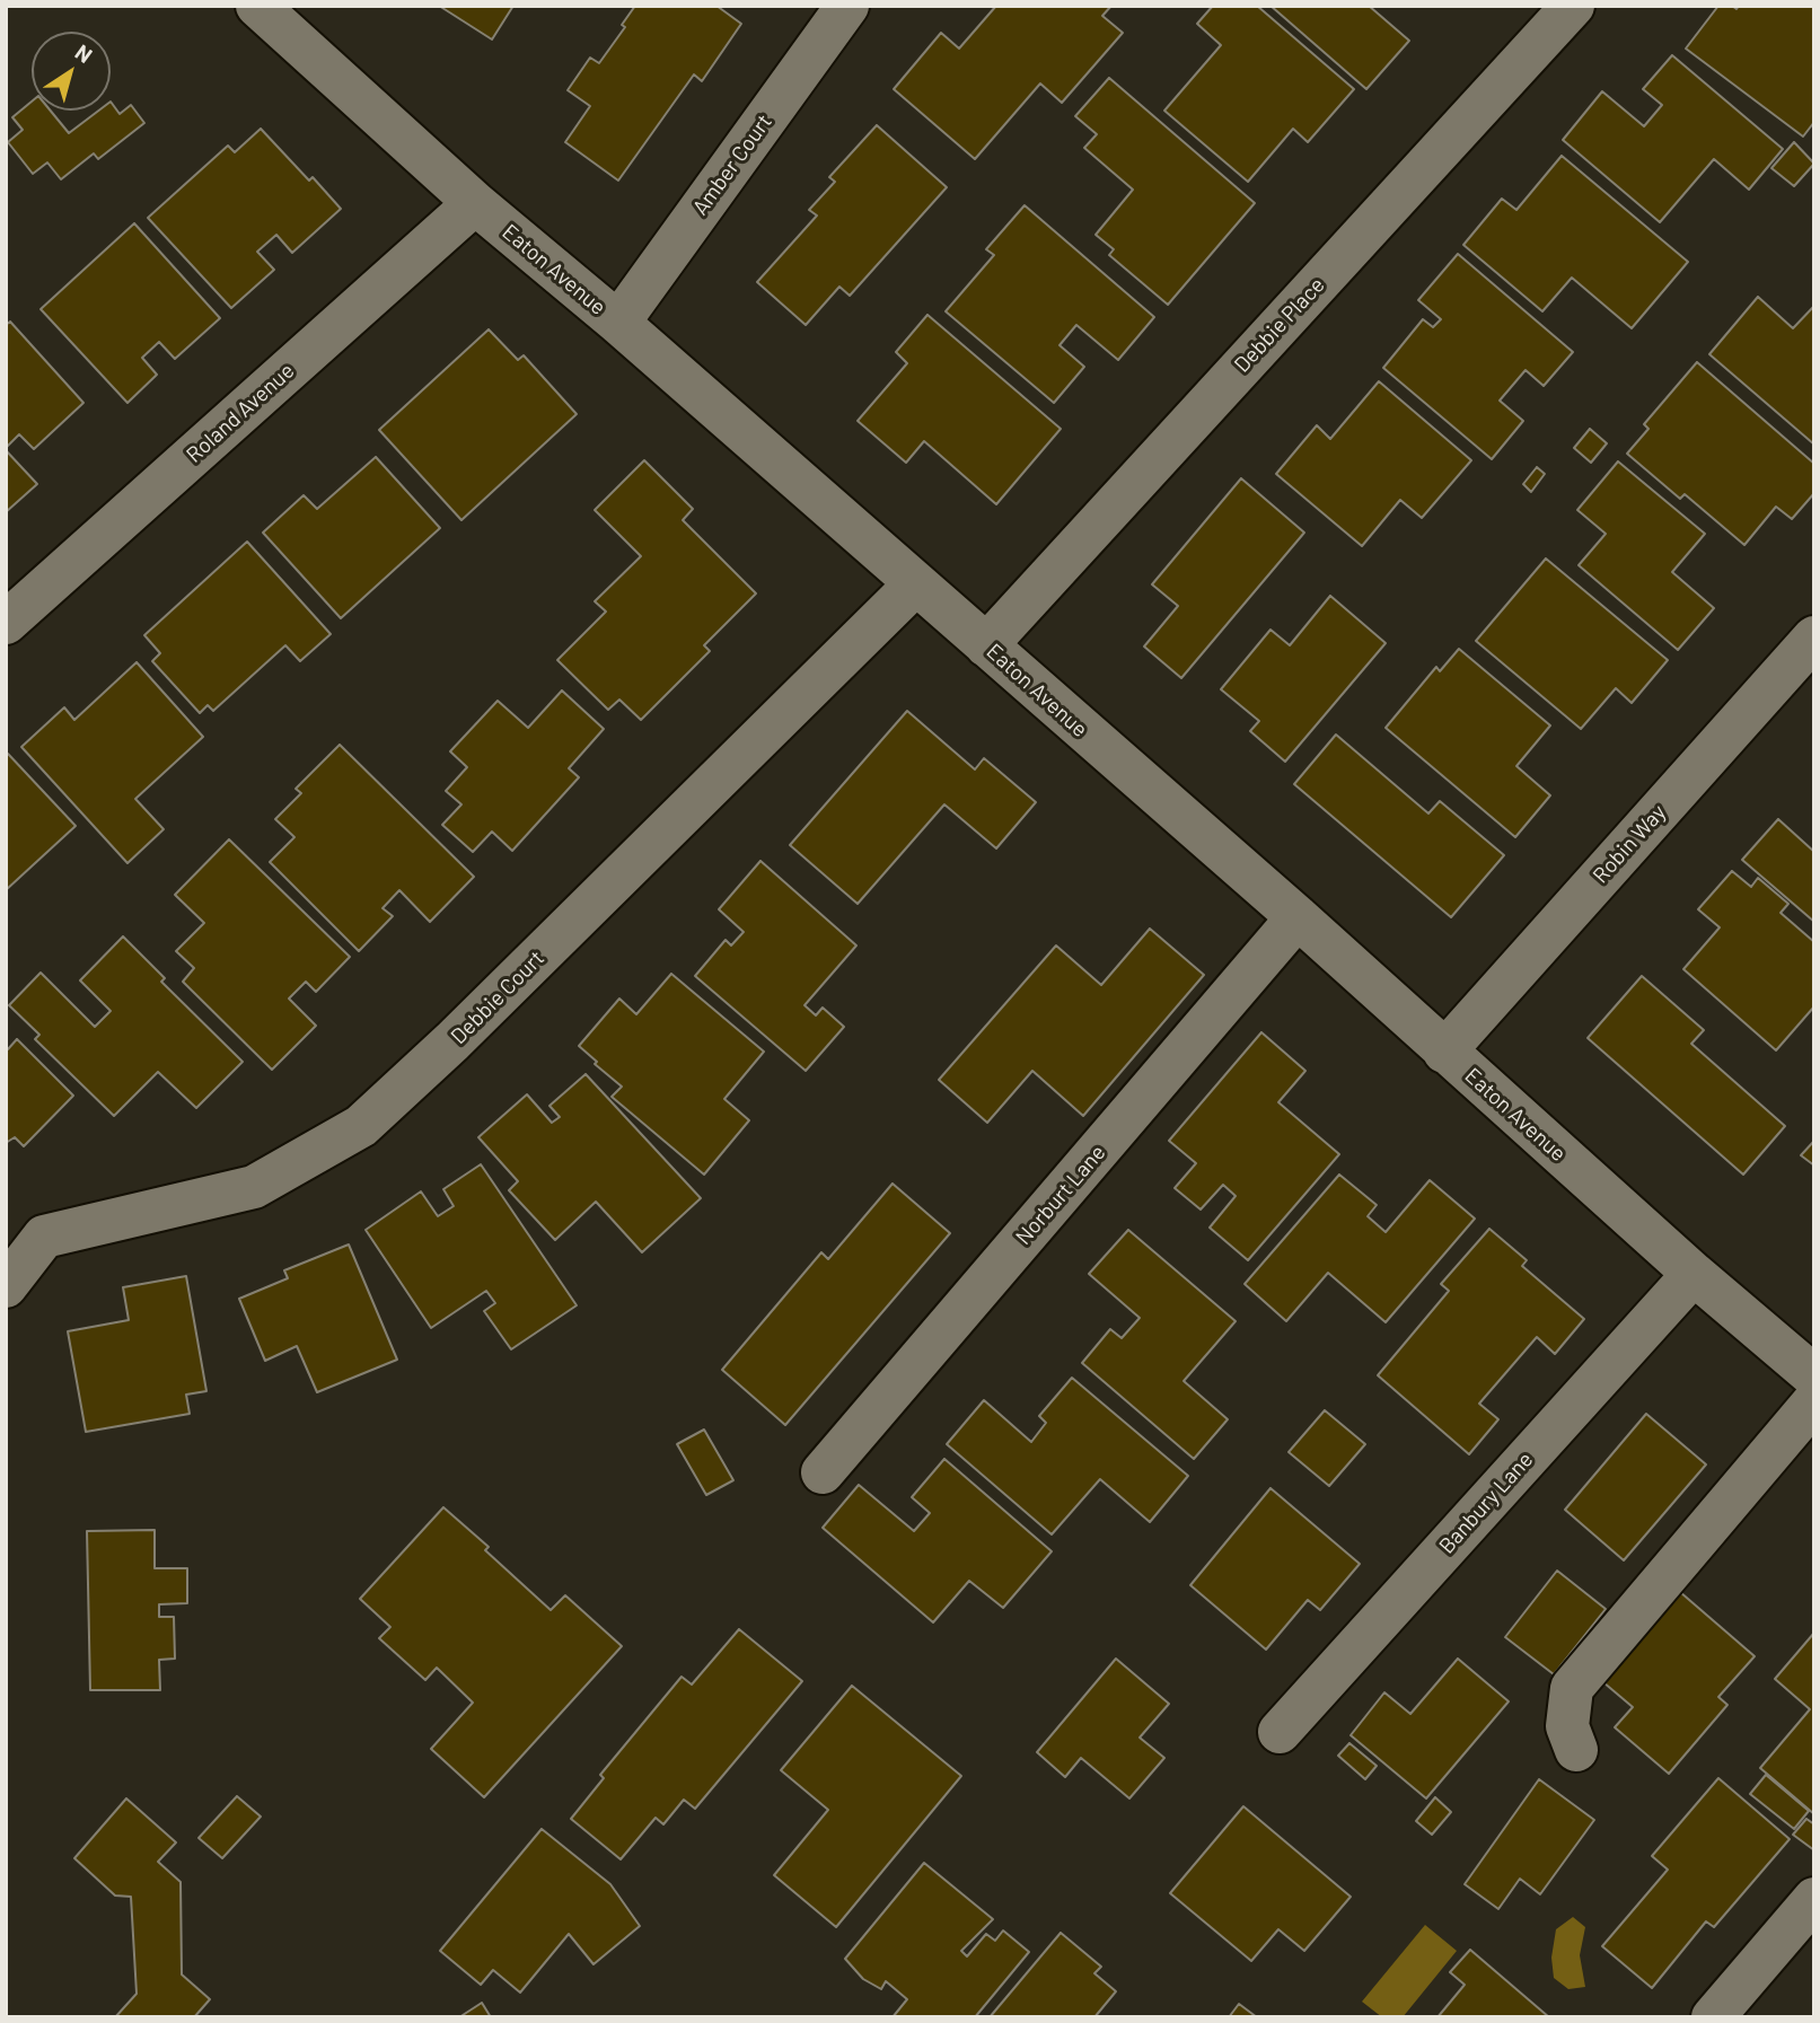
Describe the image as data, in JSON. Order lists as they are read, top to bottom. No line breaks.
{"streets":{"street":["Amber Court","Eaton Avenue","Debbie Place","Roland Avenue","Robin Way","Debbie Court","Norburt Lane","Banbury Lane"]},"crossings":[["Amber Court","Eaton Avenue"],["Eaton Avenue","Debbie Place"],["Eaton Avenue","Roland Avenue"],["Eaton Avenue","Robin Way"],["Eaton Avenue","Debbie Court"],["Eaton Avenue","Norburt Lane"],["Eaton Avenue","Banbury Lane"]],"north":"top right"}
